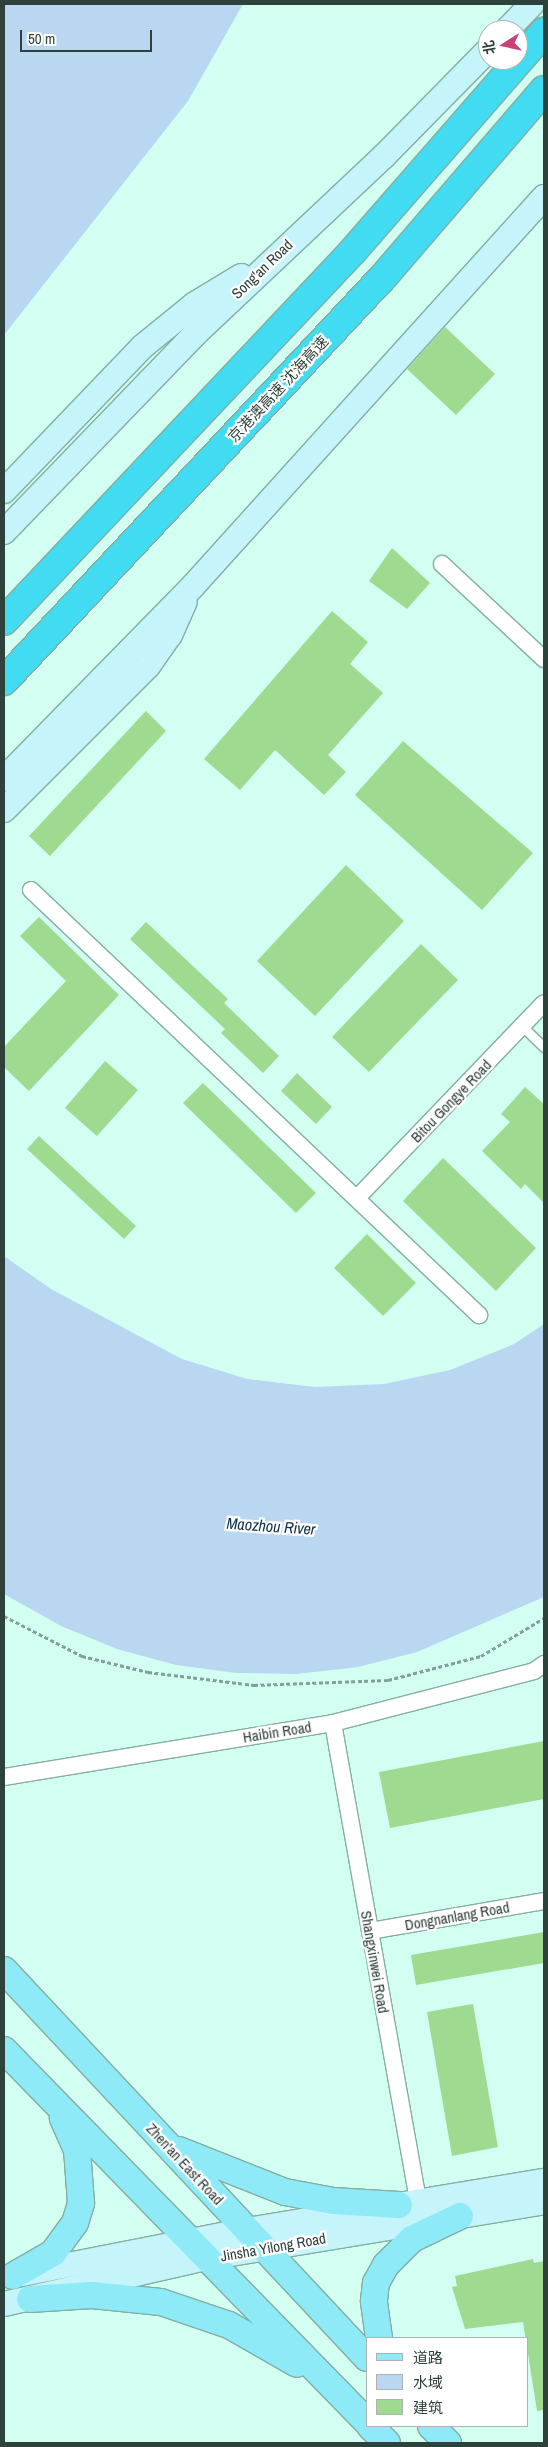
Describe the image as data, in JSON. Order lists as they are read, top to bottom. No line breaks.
{"streets":{"highway":["京港澳高速 沈海高速"],"main road":["Song'an Road","Zhen'an East Road","Jinsha Yilong Road"],"street":["Bitou Gongye Road","Haibin Road","Dongnanlang Road","Shangxinwei Road"]},"crossings":[["Haibin Road","Shangxinwei Road"],["Dongnanlang Road","Shangxinwei Road"],["Shangxinwei Road","Jinsha Yilong Road"],["Zhen'an East Road","Jinsha Yilong Road"]],"water":["Maozhou River"],"legend":["道路","水域","建筑"],"scale_bar":"50 m","north":"left"}
